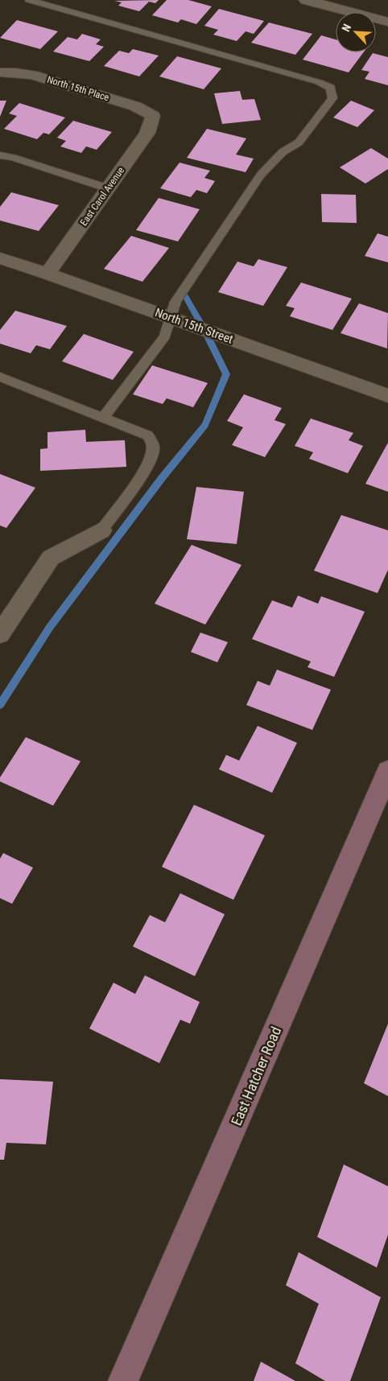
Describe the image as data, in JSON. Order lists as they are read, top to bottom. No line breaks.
{"streets":{"street":["North 15th Place","East Carol Avenue","North 15th Street","East Hatcher Road"]},"crossings":[["North 15th Place","East Carol Avenue"],["East Carol Avenue","North 15th Street"]],"north":"top left"}
